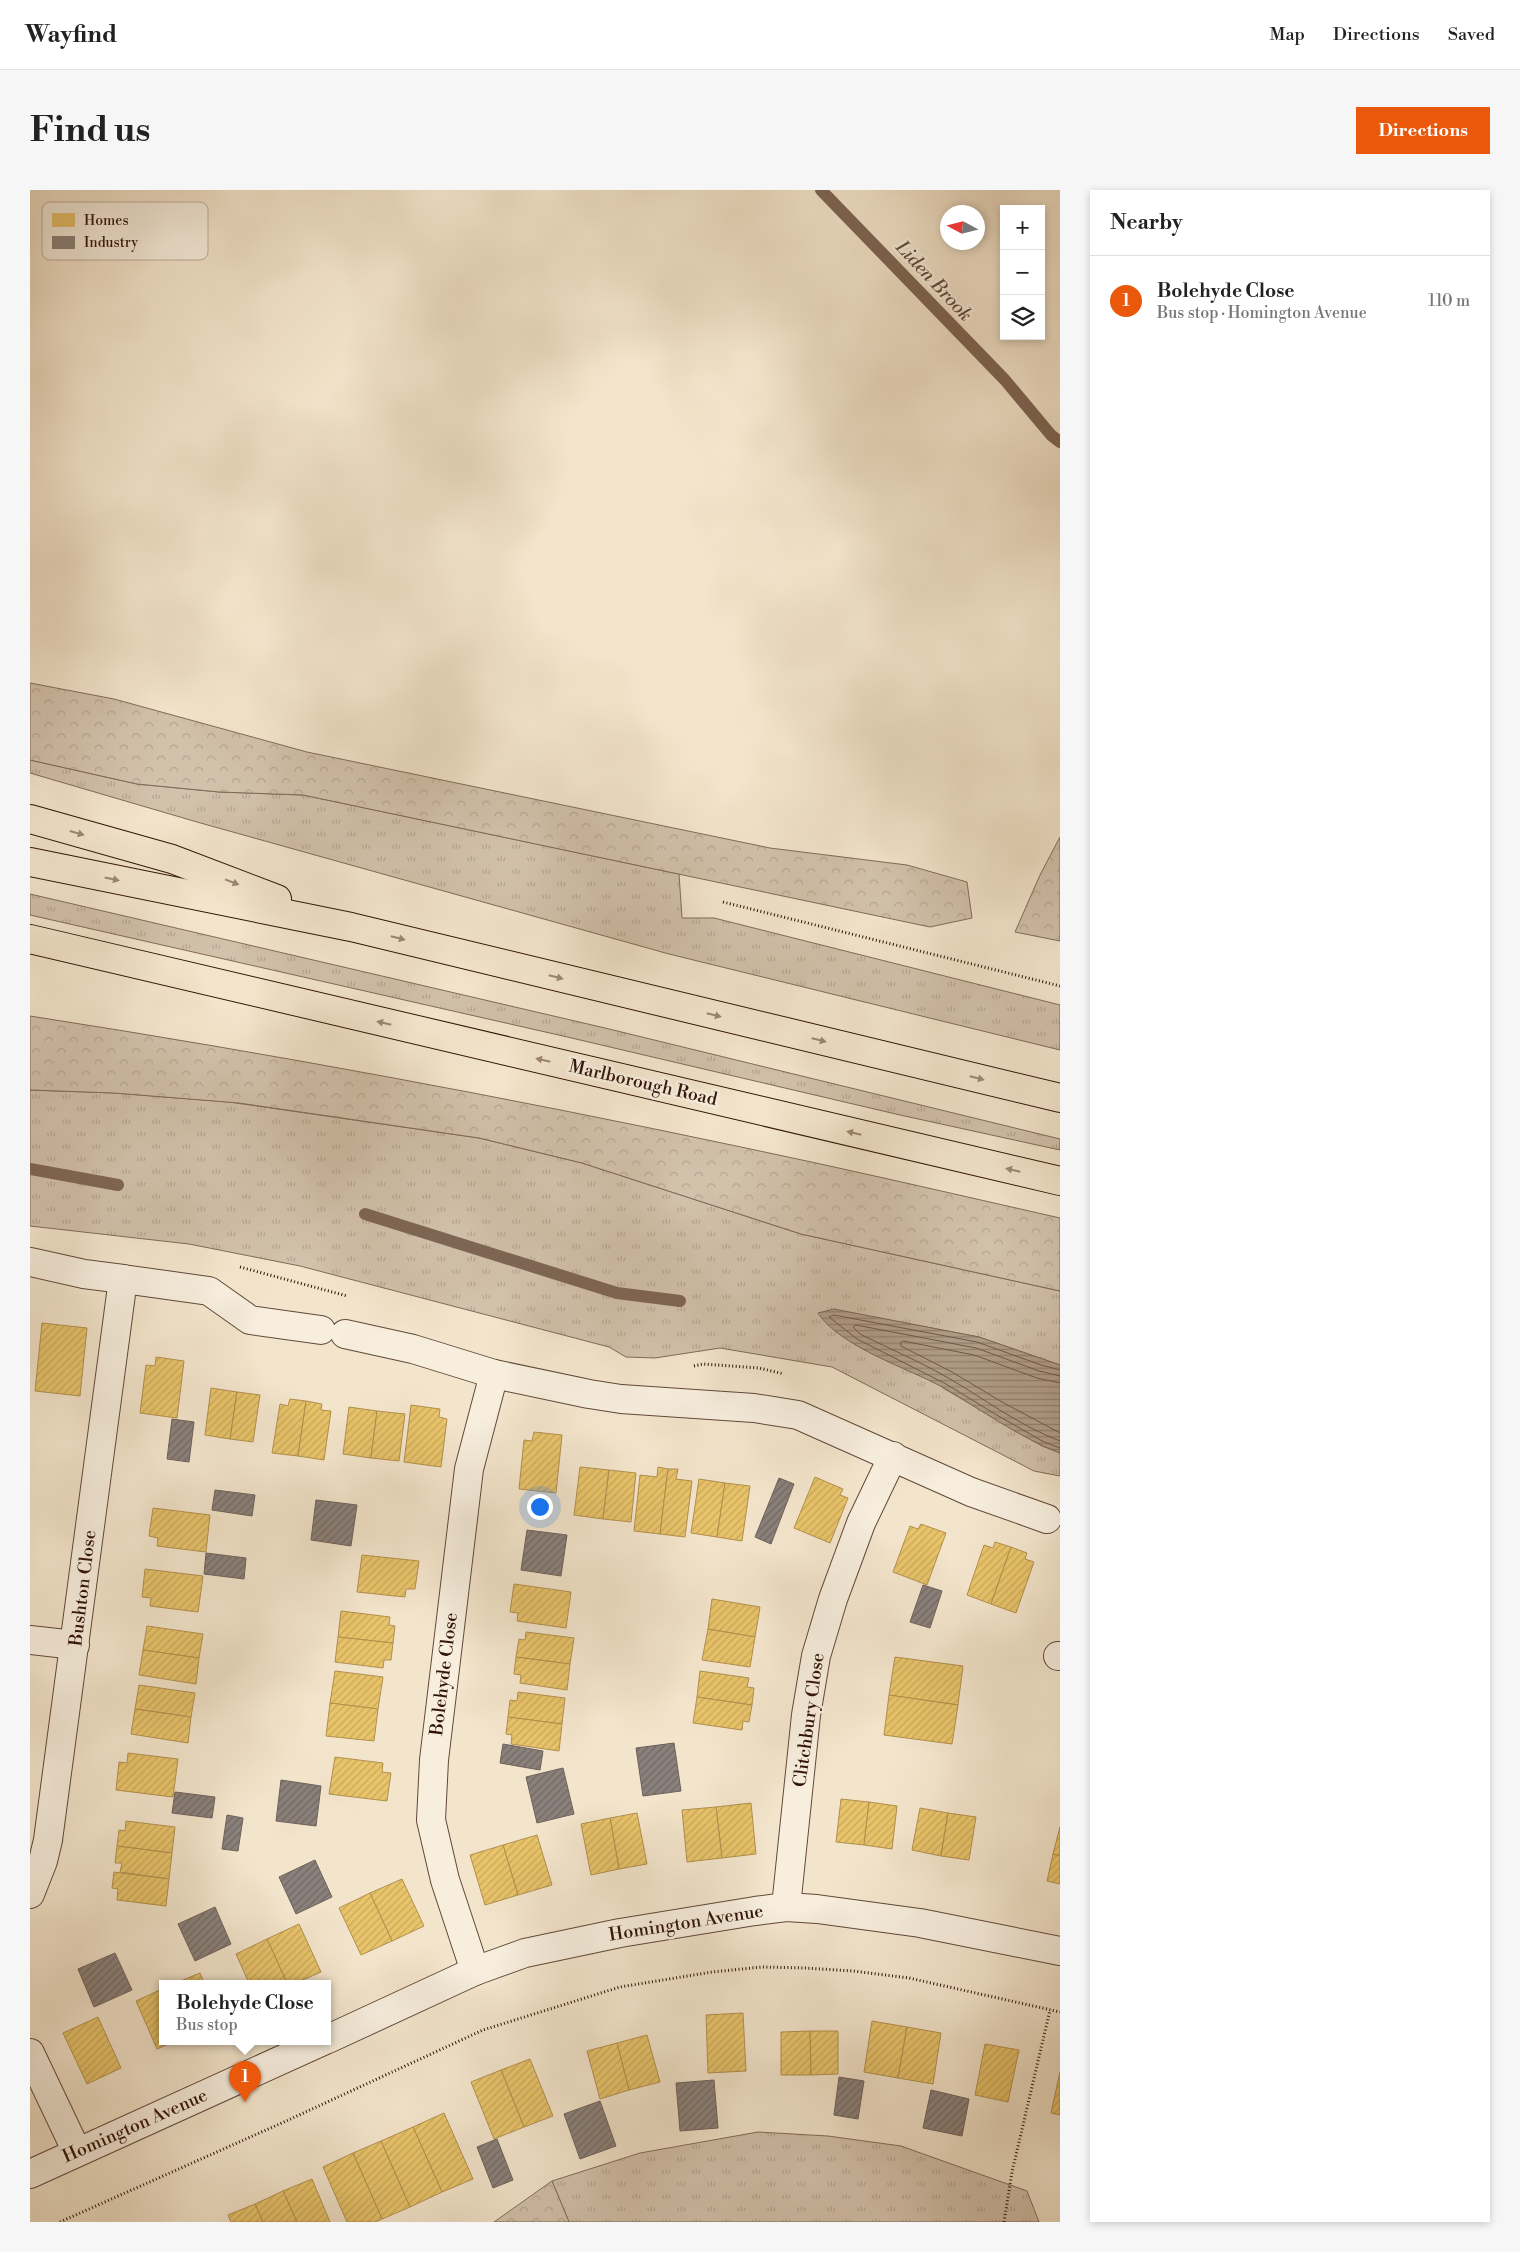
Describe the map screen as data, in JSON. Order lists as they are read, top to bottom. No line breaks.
{"streets":{"highway":["Marlborough Road"],"street":["Bushton Close","Bolehyde Close","Clitchbury Close","Homington Avenue"]},"crossings":[["Bolehyde Close","Homington Avenue"],["Clitchbury Close","Homington Avenue"]],"water":["Liden Brook"],"legend":["Homes","Industry"],"north":"left","page":{"header":"Wayfind","nav":["Map","Directions","Saved"],"buttons":"Directions","title":"Find us","heading":"Nearby","map_buttons":["+","−"],"list":[{"mark":"1","name":"Bolehyde Close","note":"Bus stop · Homington Avenue","value":"110 m"}],"popup":["Bolehyde Close","Bus stop"],"pins":"1"}}
